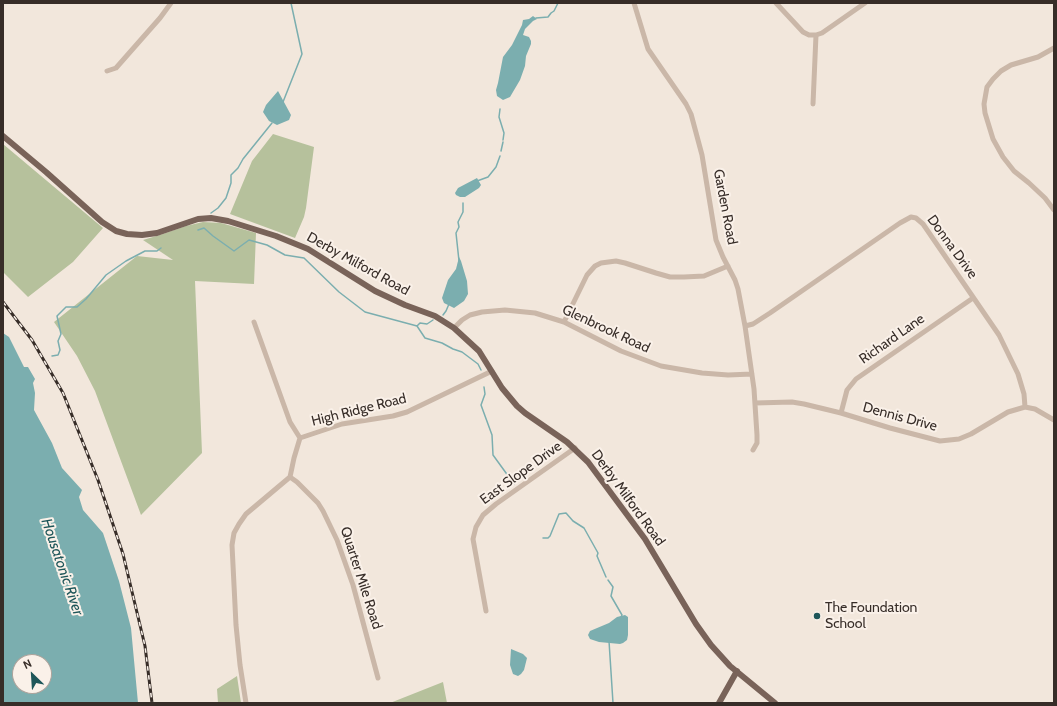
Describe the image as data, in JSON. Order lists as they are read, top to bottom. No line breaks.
{"streets":{"main road":["Derby Milford Road"],"street":["Garden Road","Donna Drive","Glenbrook Road","Richard Lane","High Ridge Road","Dennis Drive","East Slope Drive","Quarter Mile Road"]},"crossings":[["Garden Road","Donna Drive"],["Garden Road","Glenbrook Road"],["Garden Road","Dennis Drive"],["Donna Drive","Richard Lane"],["Donna Drive","Dennis Drive"],["Derby Milford Road","Glenbrook Road"],["Derby Milford Road","High Ridge Road"],["Derby Milford Road","East Slope Drive"],["Richard Lane","Dennis Drive"],["High Ridge Road","Quarter Mile Road"]],"water":["Housatonic River"],"places":["The Foundation School"],"north":"top left"}
